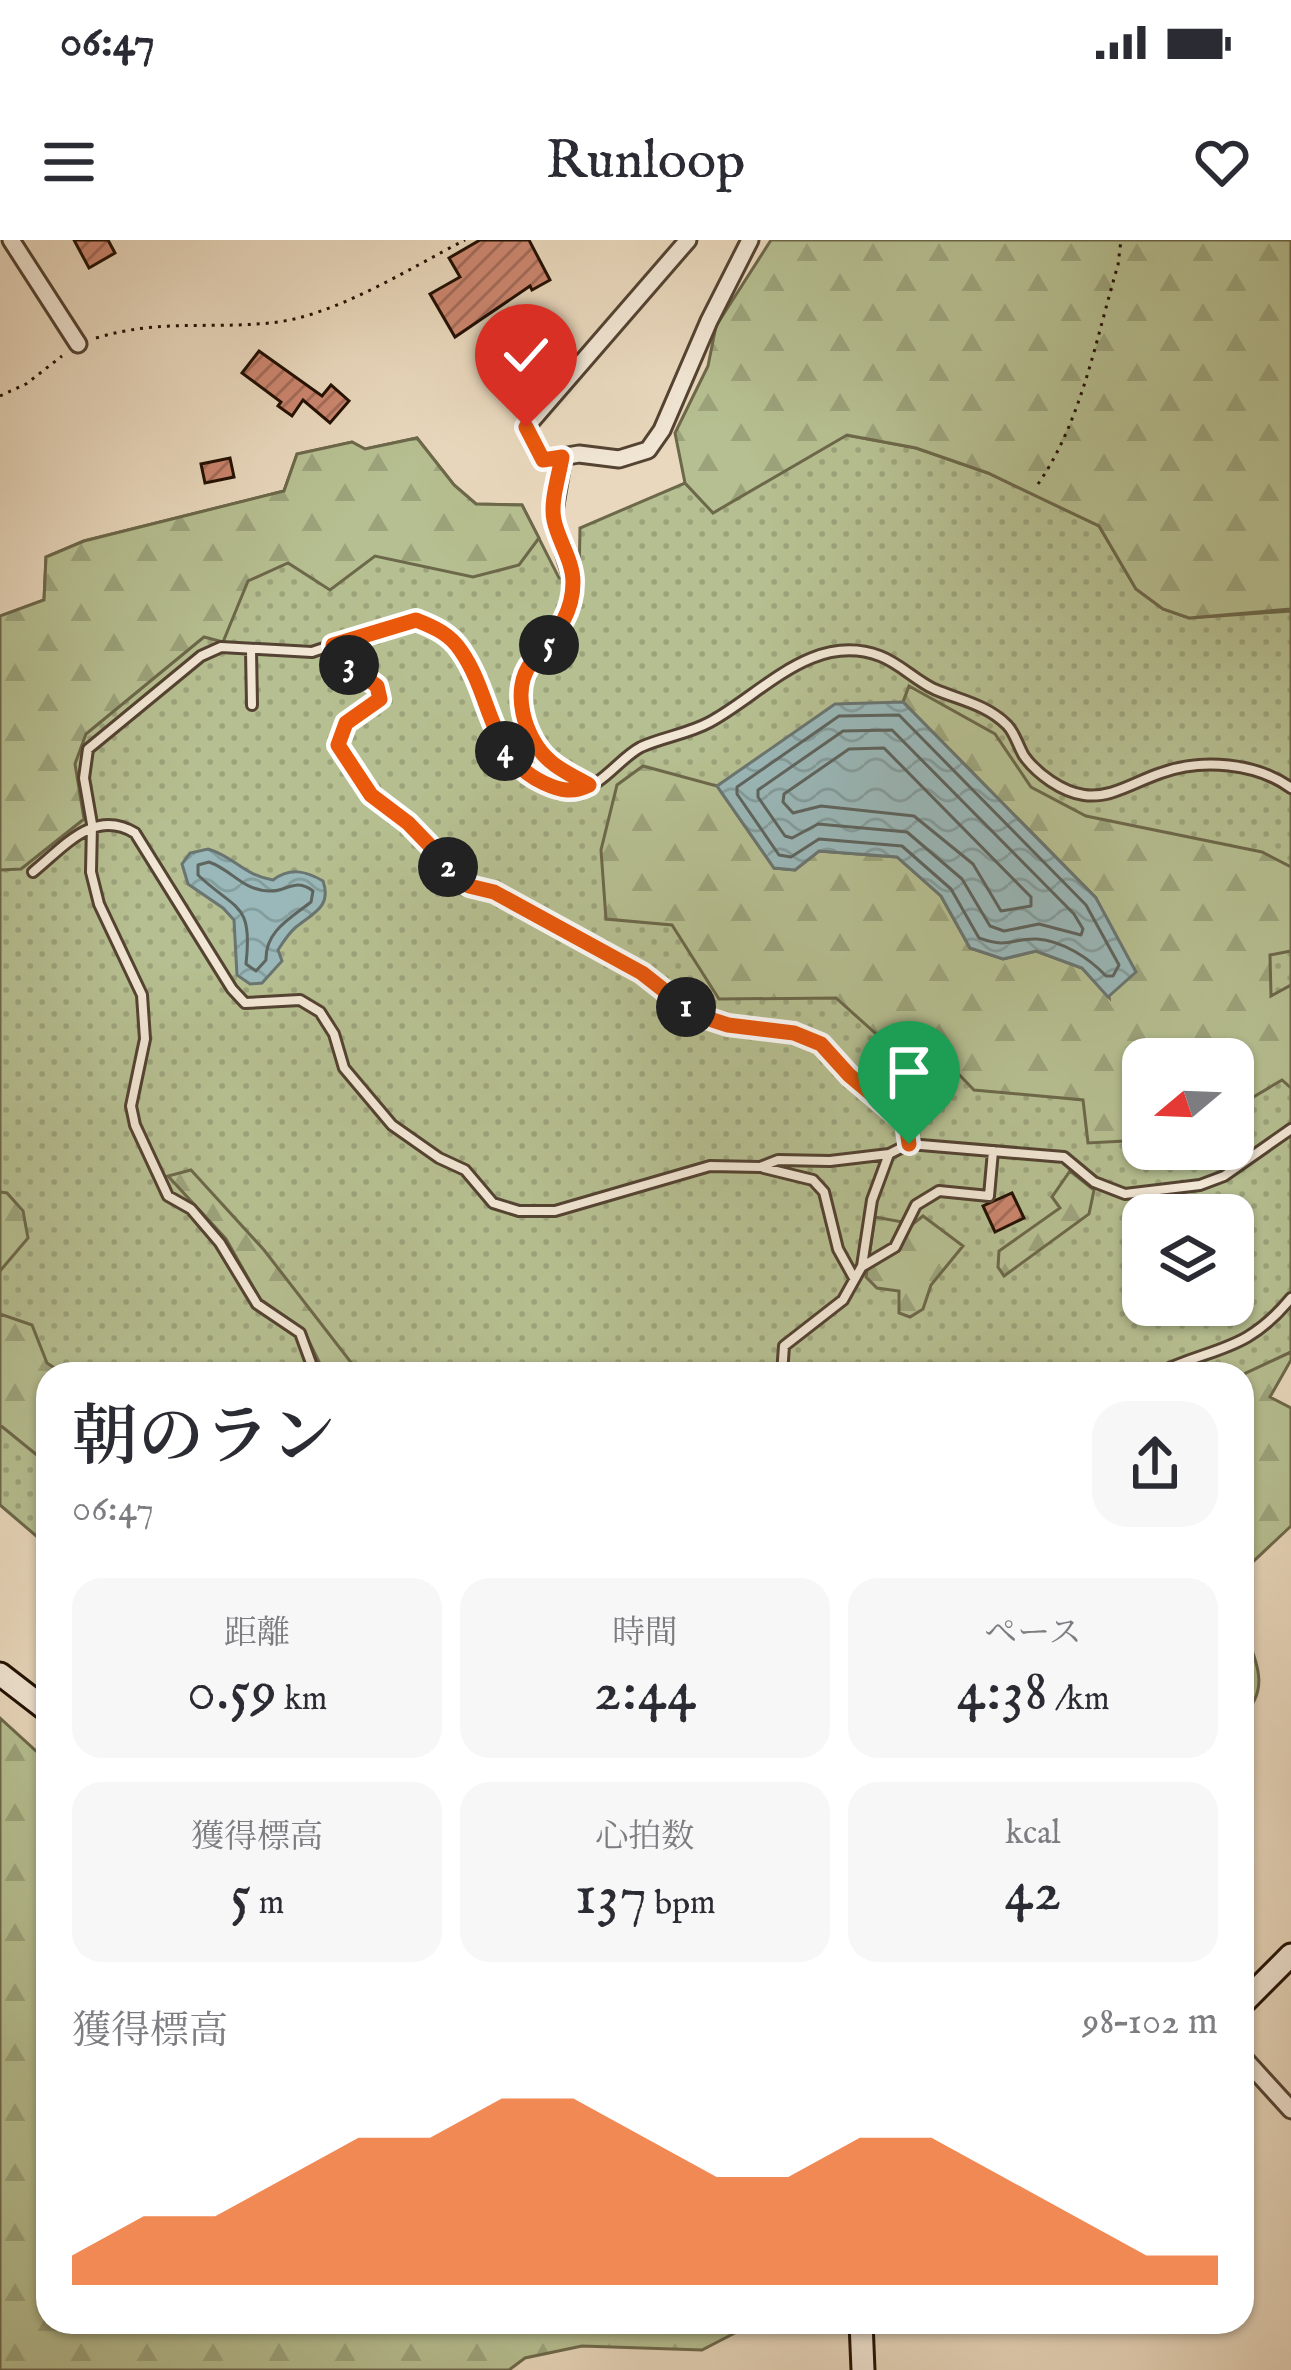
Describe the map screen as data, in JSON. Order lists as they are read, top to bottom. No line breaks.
{"north":"left","page":{"status":"06:47","header":"Runloop","pins":["5","3","4","2","1"],"heading":["朝のラン","06:47"],"stats":[["距離","0.59 km"],["時間","2:44"],["ペース","4:38 /km"],["獲得標高","5 m"],["心拍数","137 bpm"],["kcal","42"]],"chart":["獲得標高","98–102 m"]}}
